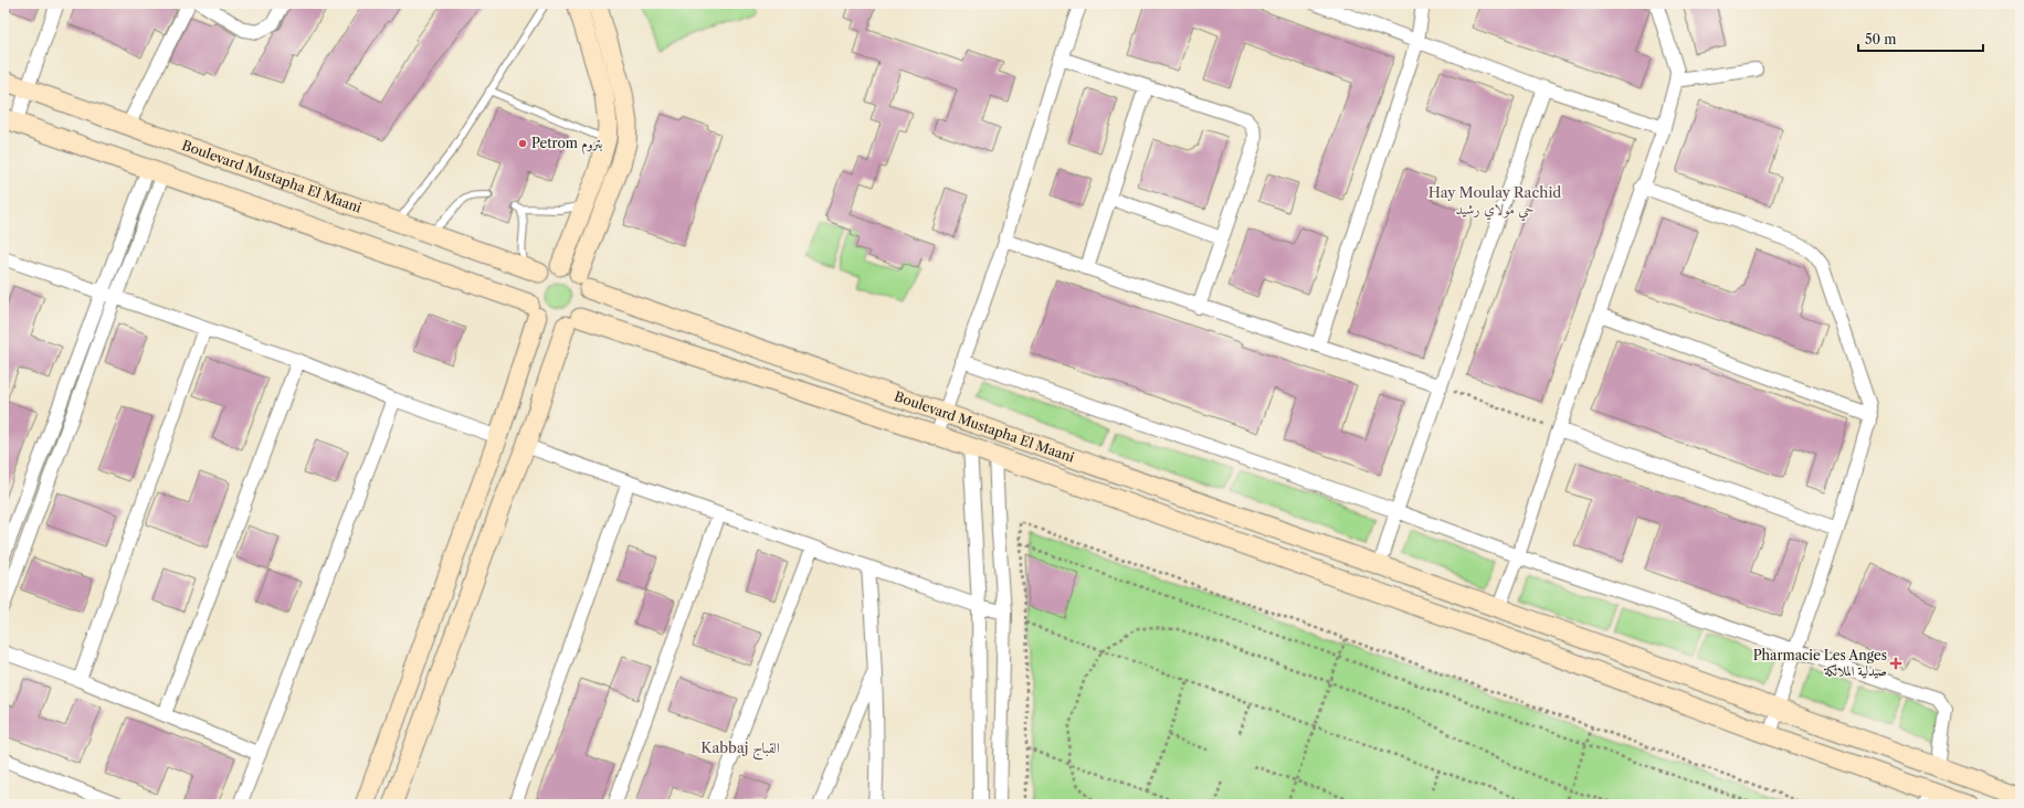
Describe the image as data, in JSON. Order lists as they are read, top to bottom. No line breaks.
{"streets":{"street":["Boulevard Mustapha El Maani"]},"districts":["Hay Moulay Rachid حي مولاي رشيد","Kabbaj القباج"],"places":{"other":["Petrom بتروم"],"health":["Pharmacie Les Anges صيدلية الملائكة"]},"scale_bar":"50 m"}
